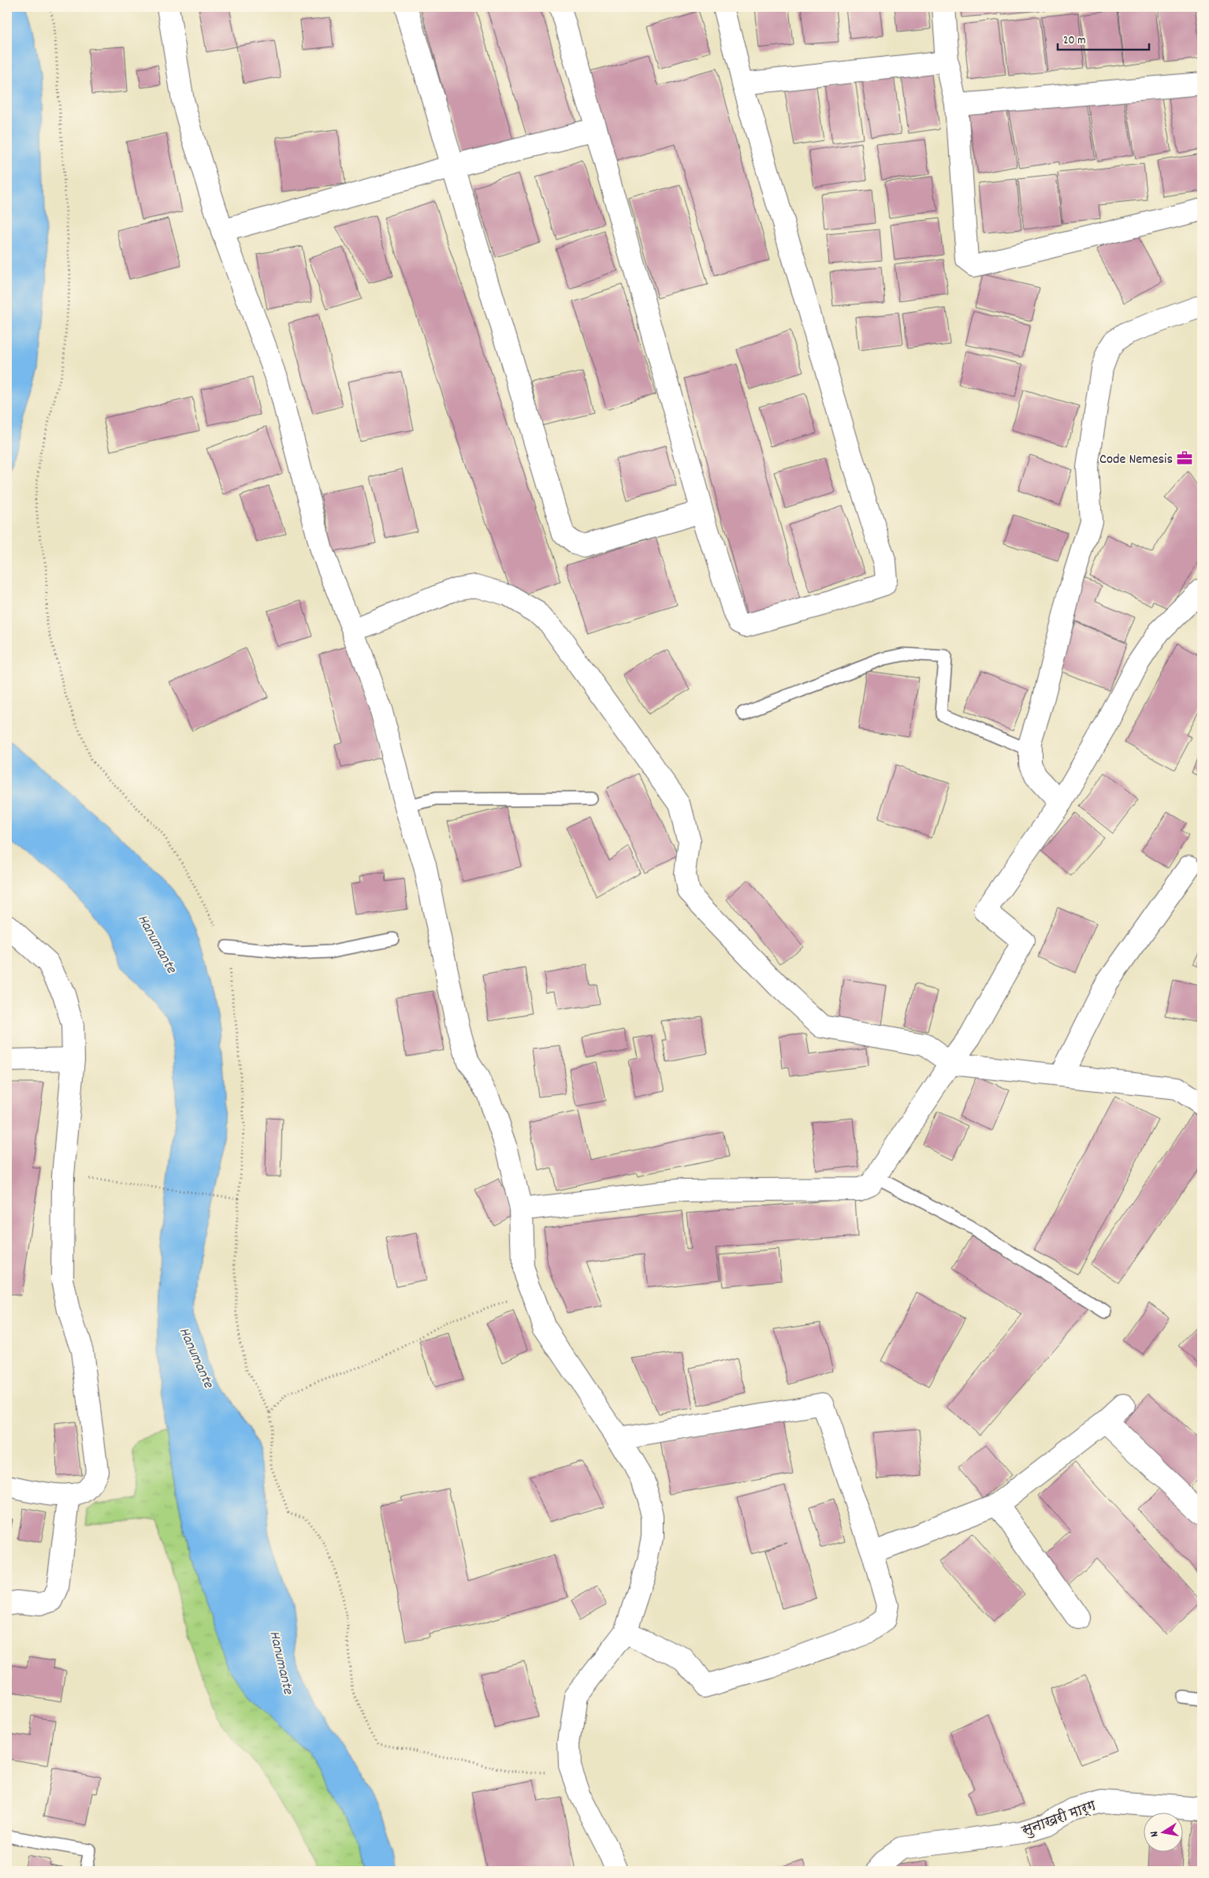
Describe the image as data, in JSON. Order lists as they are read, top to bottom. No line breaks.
{"streets":{"street":["सुनाखरी मार्ग"]},"water":["Hanumante"],"places":{"office":["Code Nemesis"]},"scale_bar":"20 m","north":"left"}
